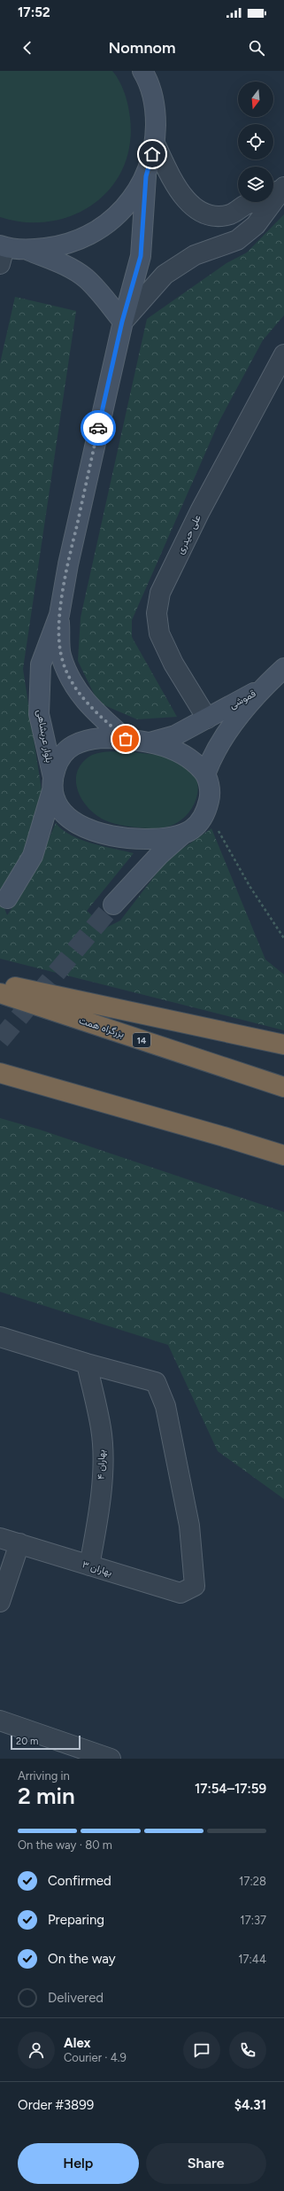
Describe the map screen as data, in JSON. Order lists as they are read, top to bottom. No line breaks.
{"streets":{"highway":["بزرگراه همت","14"],"street":["علی حیدری","قموشی","بلوار عربشاهی","بهاران ۴","بهاران ۳"]},"crossings":[["علی حیدری","قموشی"],["بهاران ۴","بهاران ۳"]],"scale_bar":"20 m","north":"bottom","page":{"status":"17:52","header":"Nomnom","scale":"20 m","heading":["2 min","Arriving in","17:54–17:59"],"panel":["Alex","Courier · 4.9","Order #3899","$4.31"],"bar":"On the way · 80 m","list":[["Confirmed","17:28"],["Preparing","17:37"],["On the way","17:44"],"Delivered"],"buttons":["Help","Share"]}}
